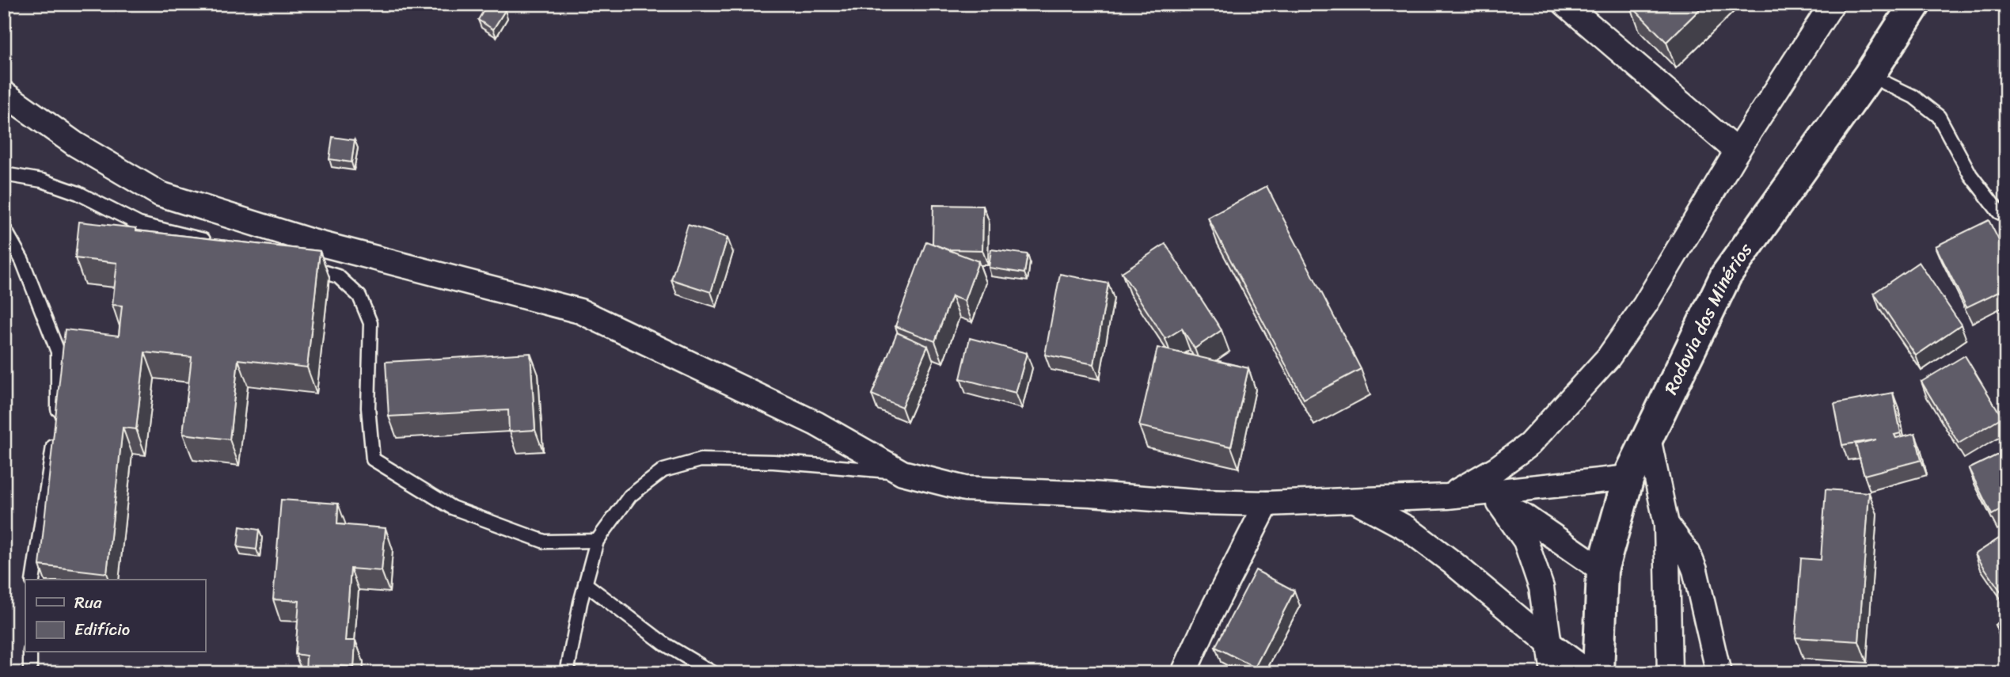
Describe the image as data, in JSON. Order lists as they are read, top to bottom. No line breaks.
{"streets":{"main road":["Rodovia dos Minérios"]},"legend":["Rua","Edifício"]}
